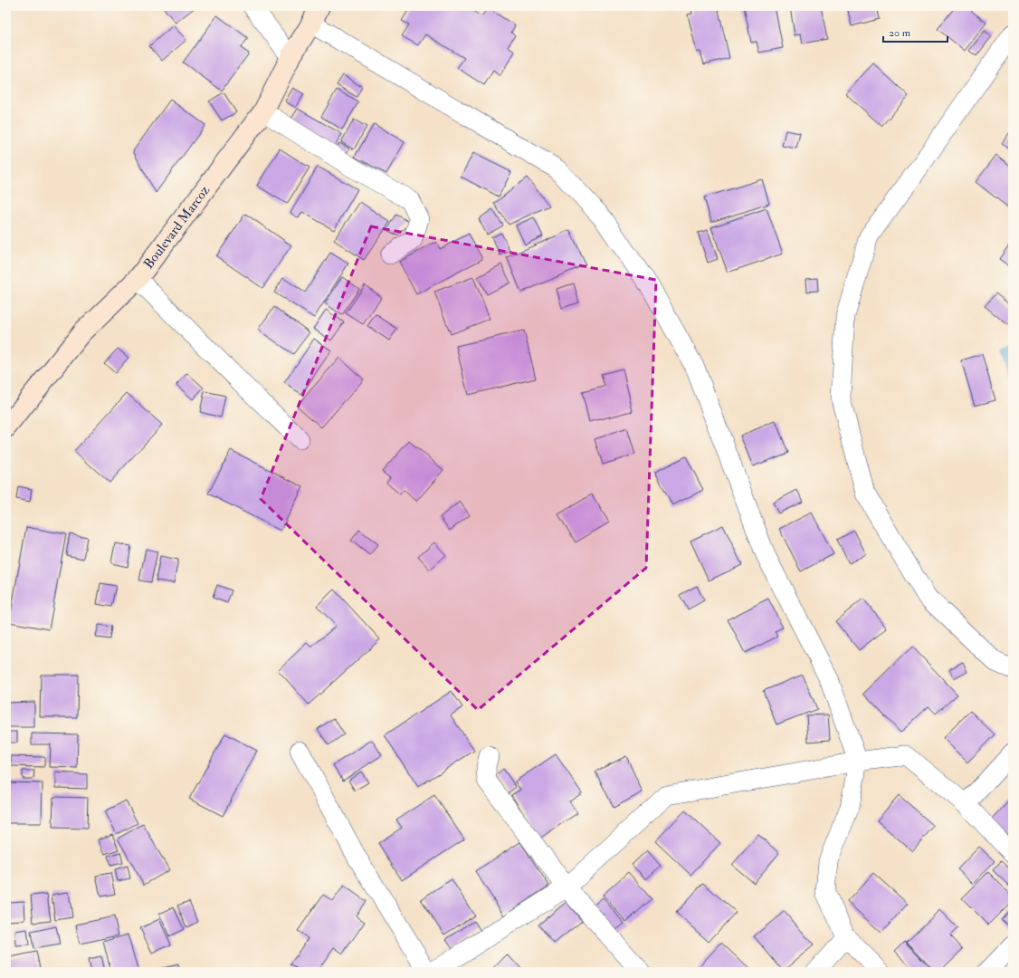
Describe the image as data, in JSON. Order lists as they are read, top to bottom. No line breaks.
{"streets":{"main road":["Boulevard Marcoz"]},"scale_bar":"20 m"}
